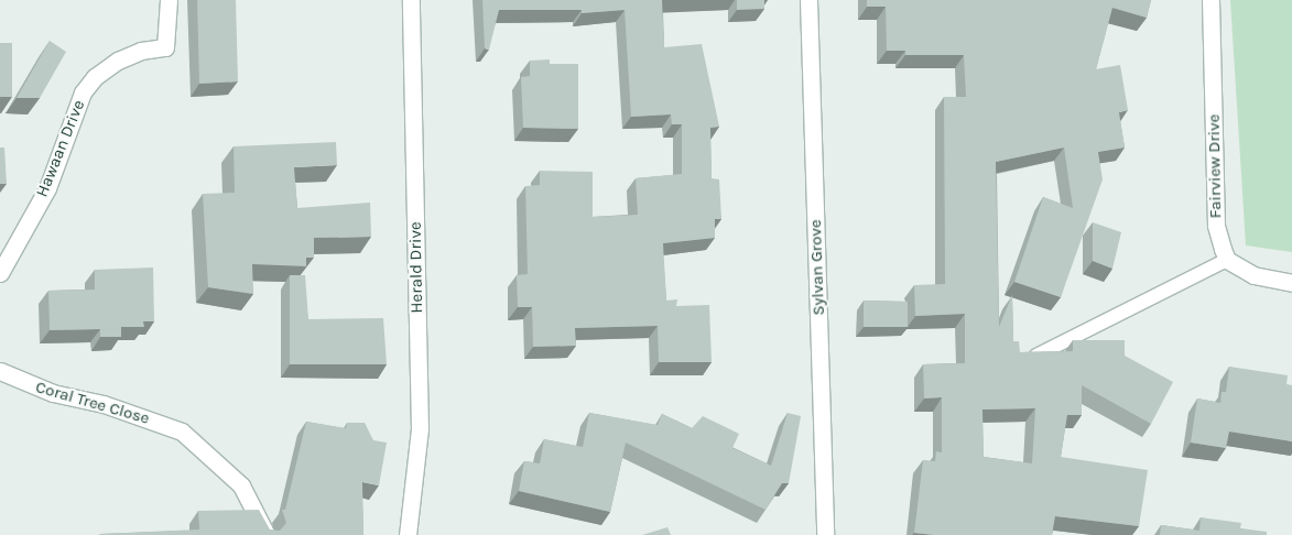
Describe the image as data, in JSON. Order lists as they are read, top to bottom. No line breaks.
{"streets":{"street":["Hawaan Drive","Fairview Drive","Herald Drive","Sylvan Grove","Coral Tree Close"]}}
